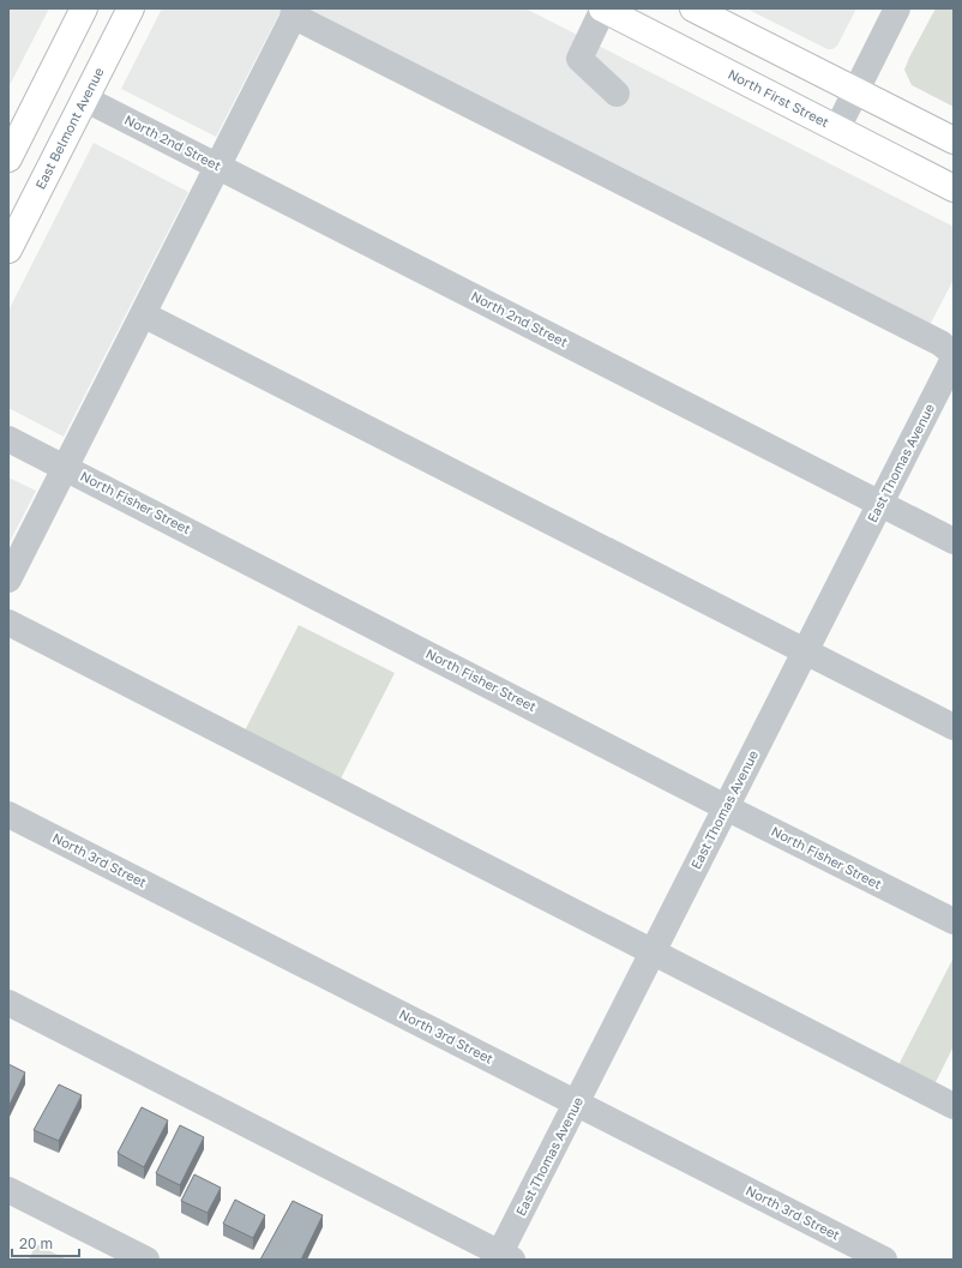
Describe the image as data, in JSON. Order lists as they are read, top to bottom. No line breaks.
{"streets":{"main road":["North First Street","East Belmont Avenue"],"street":["North 2nd Street","East Thomas Avenue","North Fisher Street","North 3rd Street"]},"crossings":[["East Belmont Avenue","North 2nd Street"],["North 2nd Street","East Thomas Avenue"],["East Thomas Avenue","North Fisher Street"],["East Thomas Avenue","North 3rd Street"]],"scale_bar":"20 m"}
